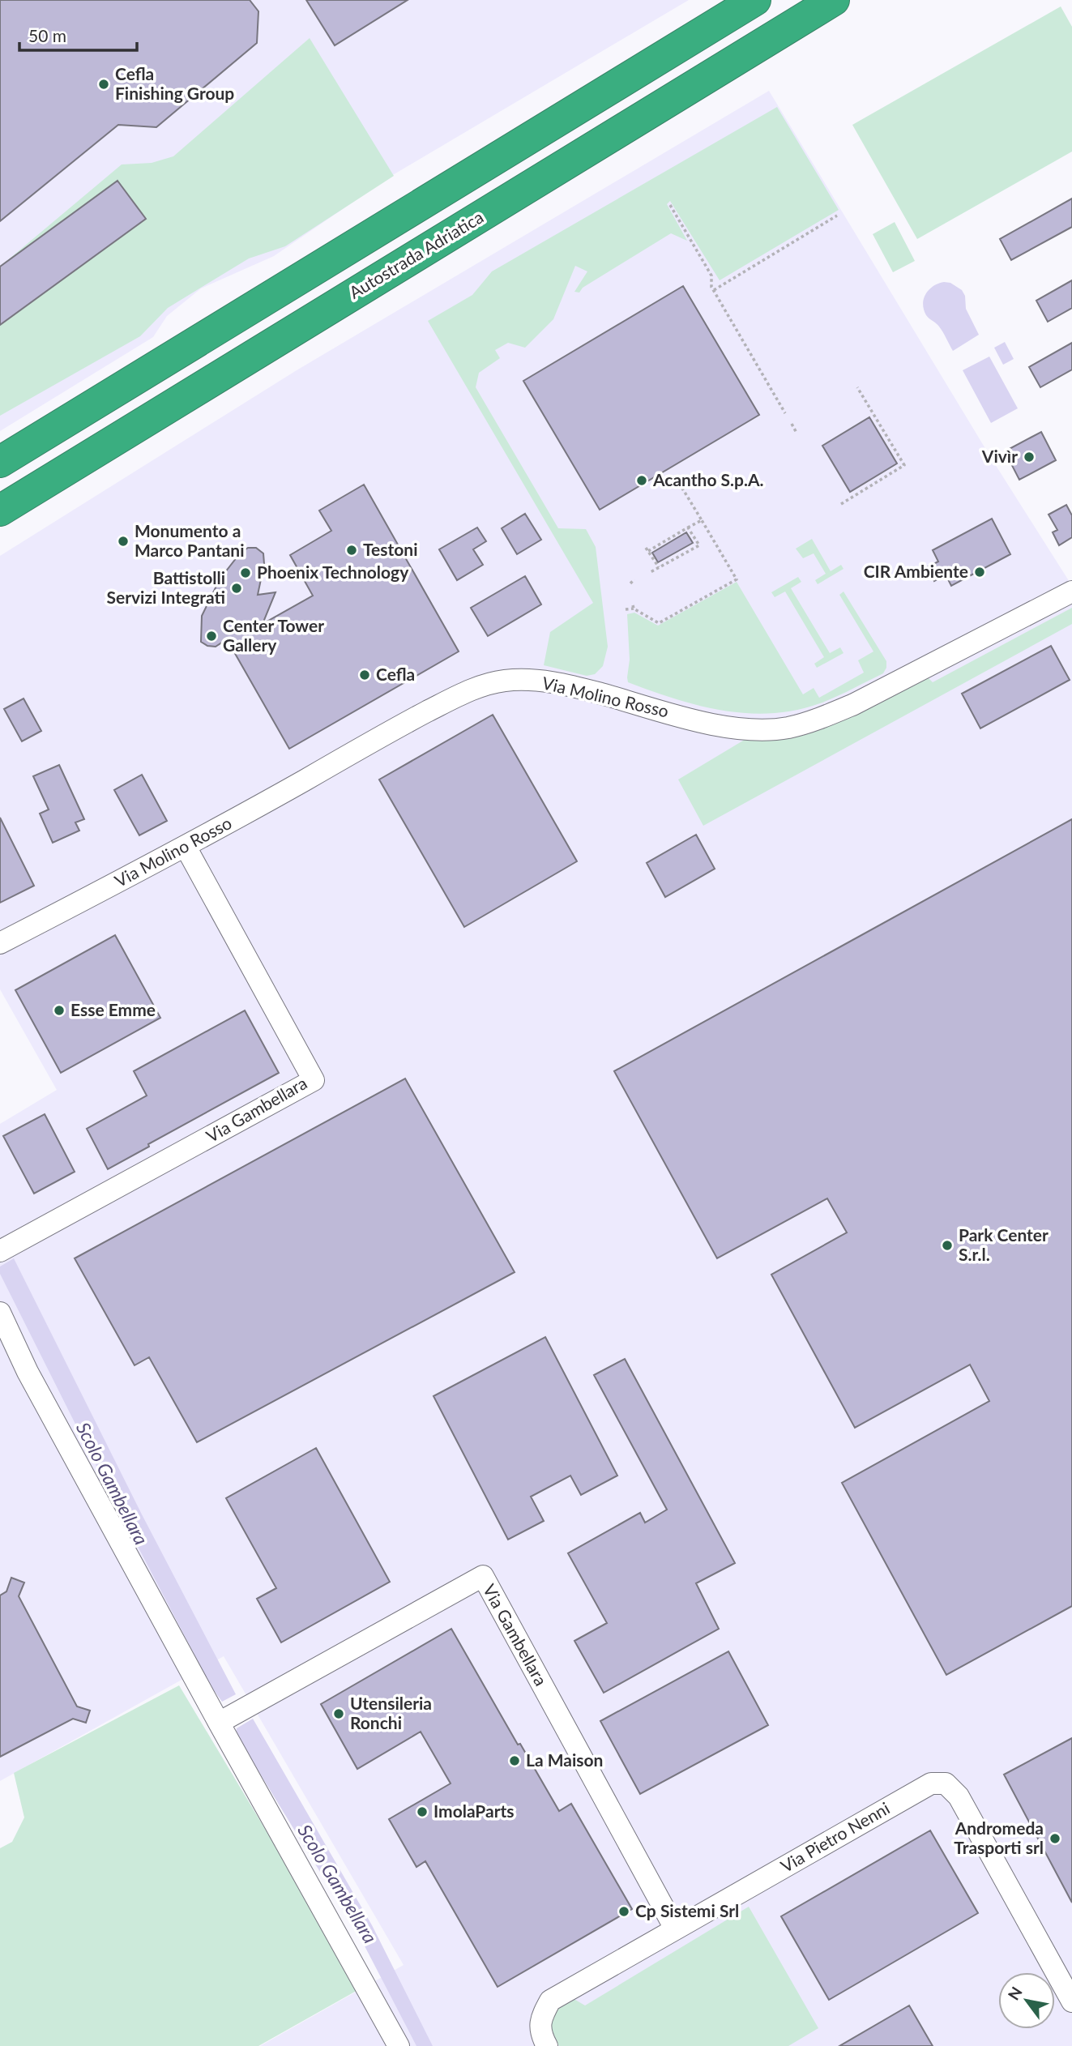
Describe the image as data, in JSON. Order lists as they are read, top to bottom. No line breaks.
{"streets":{"highway":["Autostrada Adriatica"],"street":["Via Molino Rosso","Via Gambellara","Via Pietro Nenni"]},"crossings":[["Via Molino Rosso","Via Gambellara"],["Via Gambellara","Via Pietro Nenni"]],"water":["Scolo Gambellara"],"places":["Cefla Finishing Group","Vivìr","Acantho S.p.A.","Monumento a Marco Pantani","Testoni","CIR Ambiente","Phoenix Technology","Battistolli Servizi Integrati","Center Tower Gallery","Cefla","Esse Emme","Park Center S.r.l.","Utensileria Ronchi","La Maison","ImolaParts","Andromeda Trasporti srl","Cp Sistemi Srl"],"scale_bar":"50 m","north":"top left"}
